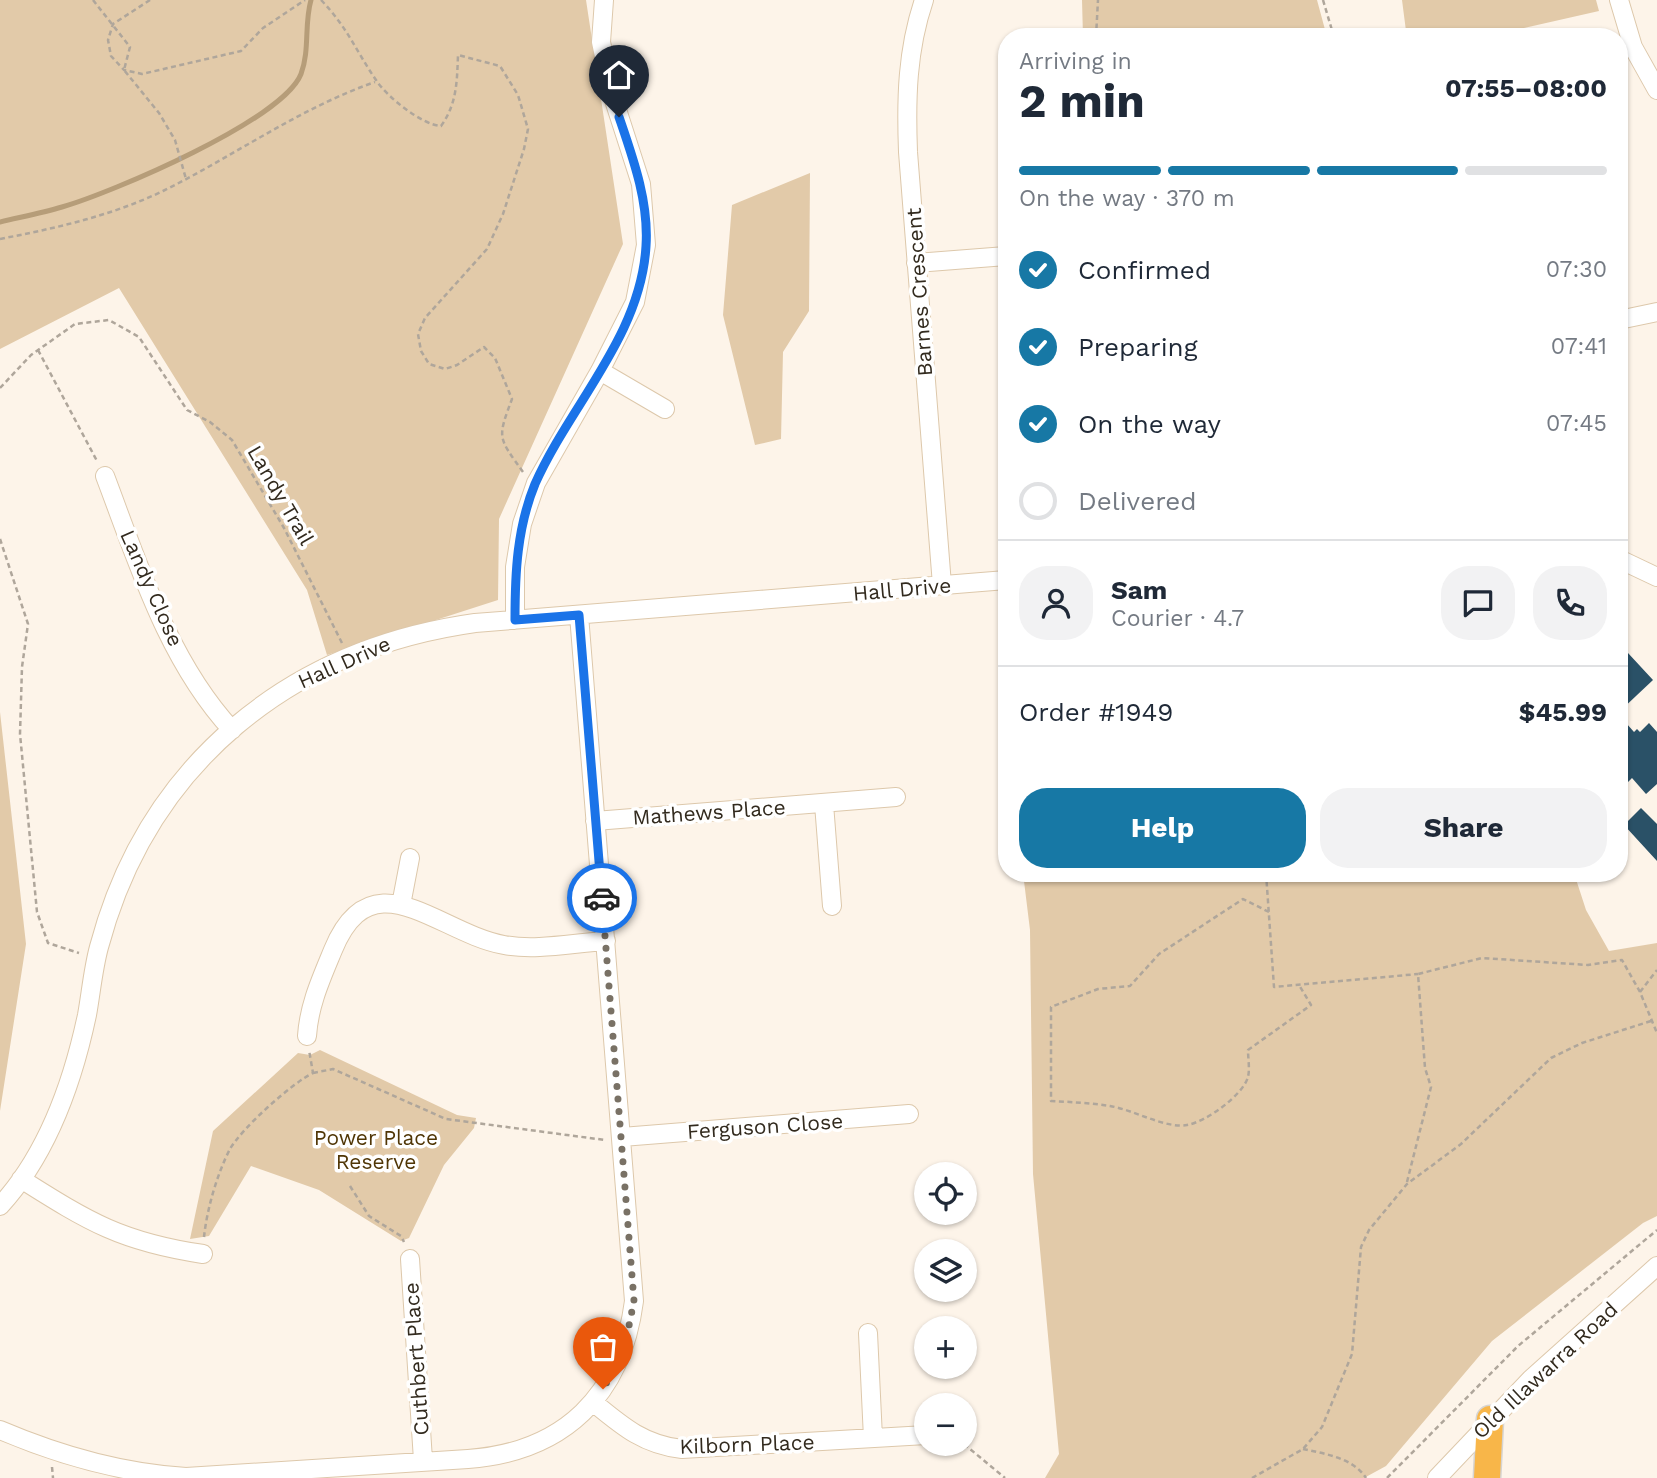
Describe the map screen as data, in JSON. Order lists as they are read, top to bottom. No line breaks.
{"streets":{"street":["Barnes Crescent","Landy Close","Hall Drive","Mathews Place","Ferguson Close","Cuthbert Place","Old Illawarra Road","Kilborn Place"],"path":["Landy Trail"]},"crossings":[["Barnes Crescent","Hall Drive"],["Landy Trail","Hall Drive"],["Landy Close","Hall Drive"]],"parks":["Power Place Reserve"],"page":{"heading":["2 min","Arriving in","07:55–08:00"],"panel":["Sam","Courier · 4.7","Order #1949","$45.99"],"bar":"On the way · 370 m","list":[["Confirmed","07:30"],["Preparing","07:41"],["On the way","07:45"],"Delivered"],"buttons":["Help","Share"],"map_buttons":["+","−"]}}
